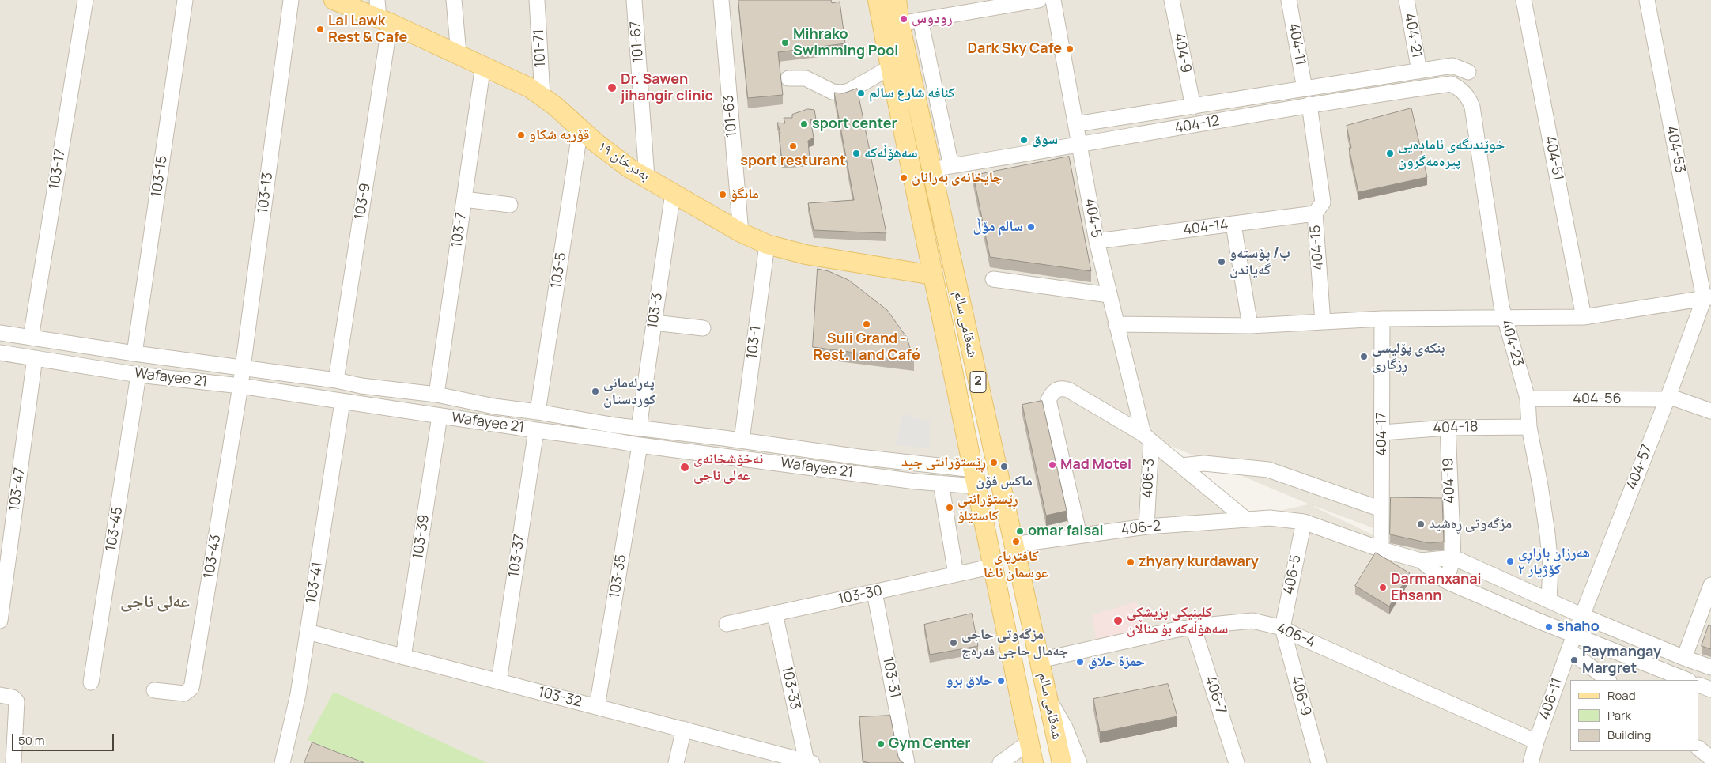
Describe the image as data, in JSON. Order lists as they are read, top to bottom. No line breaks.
{"streets":{"main road":["بەدرخان ١٩","شەقامی سالم","2"],"street":["404-21","101-67","404-11","101-71","404-9","101-63","404-12","404-53","404-51","103-17","103-15","103-13","103-9","404-5","404-14","103-7","404-15","103-5","103-3","103-1","404-23","Wafayee 21","404-56","404-18","404-17","404-57","406-3","404-19","103-47","406-2","103-45","103-39","103-37","103-43","406-5","103-35","103-41","103-30","406-4","103-31","103-33","406-7","406-9","103-32","406-11"]},"crossings":[["101-67","بەدرخان ١٩"],["101-71","بەدرخان ١٩"],["101-63","بەدرخان ١٩"],["404-12","404-5"],["404-12","404-15"],["404-12","شەقامی سالم"],["404-12","404-23"],["404-53","404-57"],["بەدرخان ١٩","103-9"],["بەدرخان ١٩","103-7"],["بەدرخان ١٩","103-5"],["بەدرخان ١٩","103-3"],["بەدرخان ١٩","شەقامی سالم"],["بەدرخان ١٩","103-1"],["103-17","Wafayee 21"],["103-15","Wafayee 21"],["103-13","Wafayee 21"],["103-13","103-43"],["103-9","Wafayee 21"],["404-5","404-14"],["404-5","406-3"],["404-14","404-15"],["103-7","Wafayee 21"],["103-5","Wafayee 21"],["103-3","Wafayee 21"],["شەقامی سالم","Wafayee 21"],["شەقامی سالم","406-2"],["شەقامی سالم","103-30"],["شەقامی سالم","406-4"],["103-1","Wafayee 21"],["404-23","404-56"],["404-23","404-18"],["Wafayee 21","103-47"],["Wafayee 21","103-45"],["Wafayee 21","103-39"],["Wafayee 21","103-37"],["Wafayee 21","103-43"],["Wafayee 21","103-35"],["Wafayee 21","103-41"],["404-56","404-57"],["404-18","404-17"],["404-18","404-19"],["404-17","406-2"],["404-57","406-11"],["406-3","406-2"],["406-2","406-5"],["103-39","103-32"],["103-37","103-32"],["406-5","406-4"],["406-5","406-9"],["103-35","103-32"],["103-41","103-32"],["103-30","103-31"],["103-30","103-33"],["406-4","406-7"],["406-4","406-9"],["406-4","406-11"],["103-33","103-32"]],"districts":["عەلی ناجی"],"places":["رودوس","Lai Lawk Rest & Cafe","Mihrako Swimming Pool","Dark Sky Cafe","Dr. Sawen jihangir clinic","كنافه شارع سالم","sport center","قۆریە شکاو","سوق","sport resturant","سەهۆڵەکە","خوێندنگەی ئامادەیی پیرەمەگرون","چایخانەی بەرانان","مانگۆ","سالم مۆڵ","ب/ پۆستەو گەیاندن","Suli Grand - Rest. I and Café","بنکەی پۆلیسی ڕزگاری","پەرلەمانی کوردستان","ڕێستۆرانتی جید","Mad Motel","ماکس فۆن","نەخۆشخانەی عەلی ناجی","ڕێستۆرانتی کاستێلۆ","مزگەوتی ڕەشید","omar faisal","کافتریای عوسمان ئاغا","هەرزان بازاڕی کۆژیار ٢","zhyary kurdawary","Darmanxanai Ehsann","کلینیکی پزیشکی سەهۆڵەکە بۆ مناڵان","shaho","مزگه‌وتی حاجی جەمال حاجی فەرەج","Paymangay Margret","حمزة حلاق","حلاق برو","Gym Center"],"legend":["Road","Park","Building"],"scale_bar":"50 m"}
